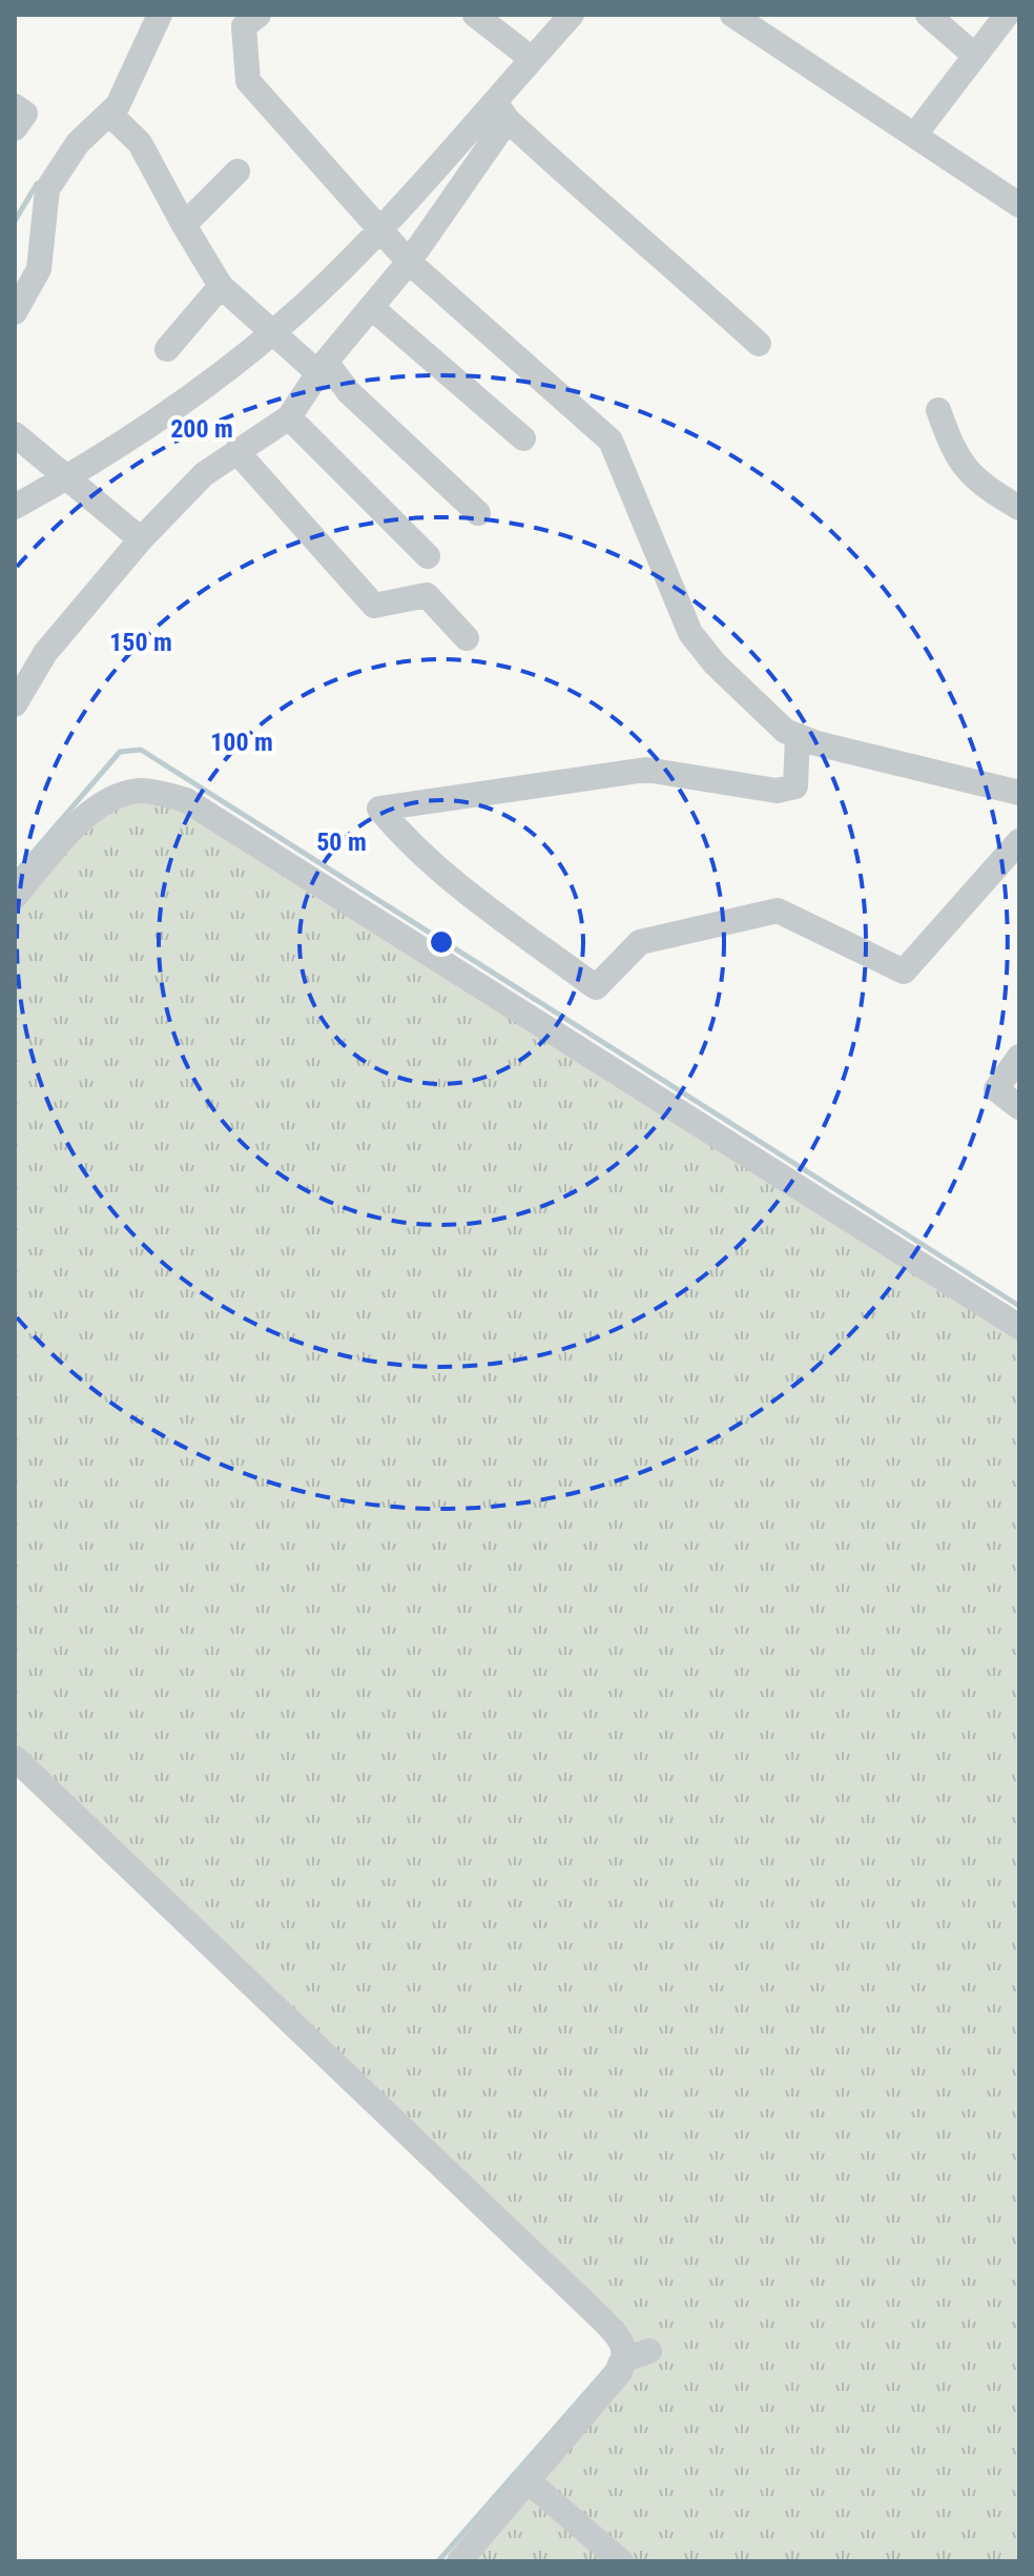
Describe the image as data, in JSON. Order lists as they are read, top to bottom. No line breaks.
{"rings":["200 m","150 m","100 m","50 m"]}
